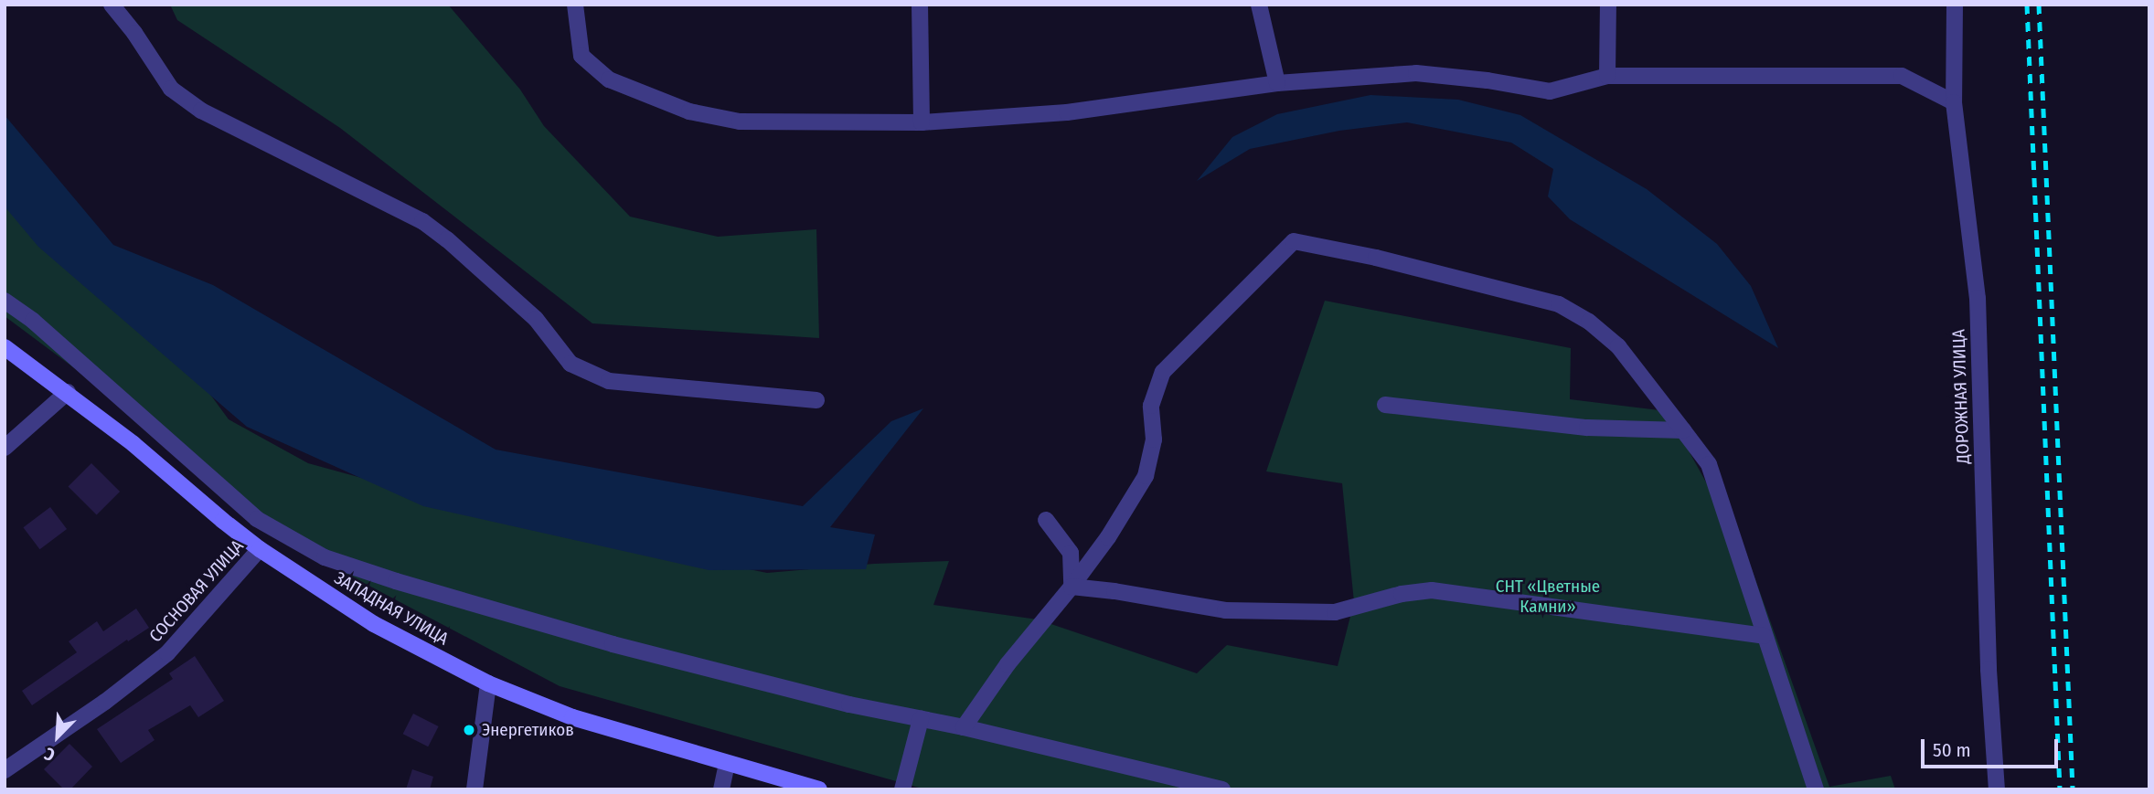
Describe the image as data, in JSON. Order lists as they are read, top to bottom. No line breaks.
{"streets":{"main road":["ЗАПАДНАЯ УЛИЦА"],"street":["ДОРОЖНАЯ УЛИЦА","СОСНОВАЯ УЛИЦА"]},"crossings":[["СОСНОВАЯ УЛИЦА","ЗАПАДНАЯ УЛИЦА"]],"parks":["СНТ «Цветные Камни»"],"places":["Энергетиков"],"scale_bar":"50 m","north":"bottom left"}
